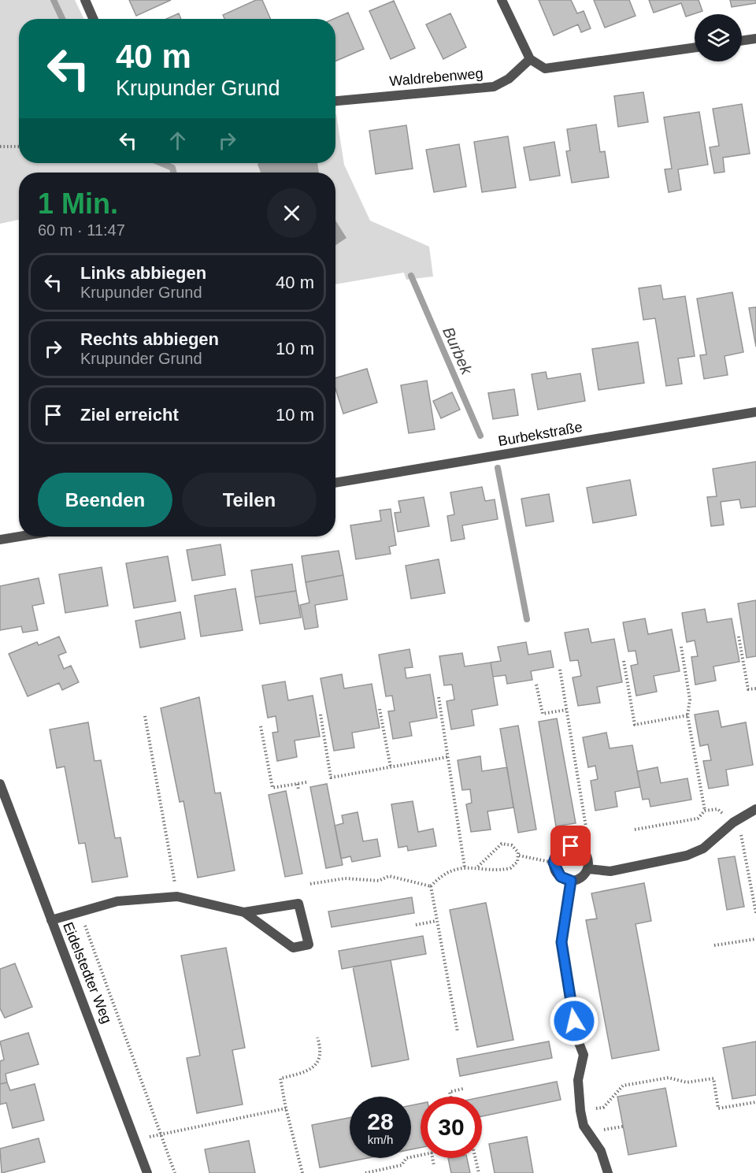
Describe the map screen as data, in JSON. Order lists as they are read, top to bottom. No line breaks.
{"streets":{"street":["Waldrebenweg","Burbekstraße","Eidelstedter Weg"]},"water":["Burbek"],"page":{"turn":["40 m","Krupunder Grund"],"heading":["1 Min.","60 m · 11:47"],"list":[{"name":"Links abbiegen","note":"Krupunder Grund","value":"40 m"},{"name":"Rechts abbiegen","note":"Krupunder Grund","value":"10 m"},{"name":"Ziel erreicht","value":"10 m"}],"buttons":["Beenden","Teilen"],"speed":"28 km/h","limit":"30"}}
